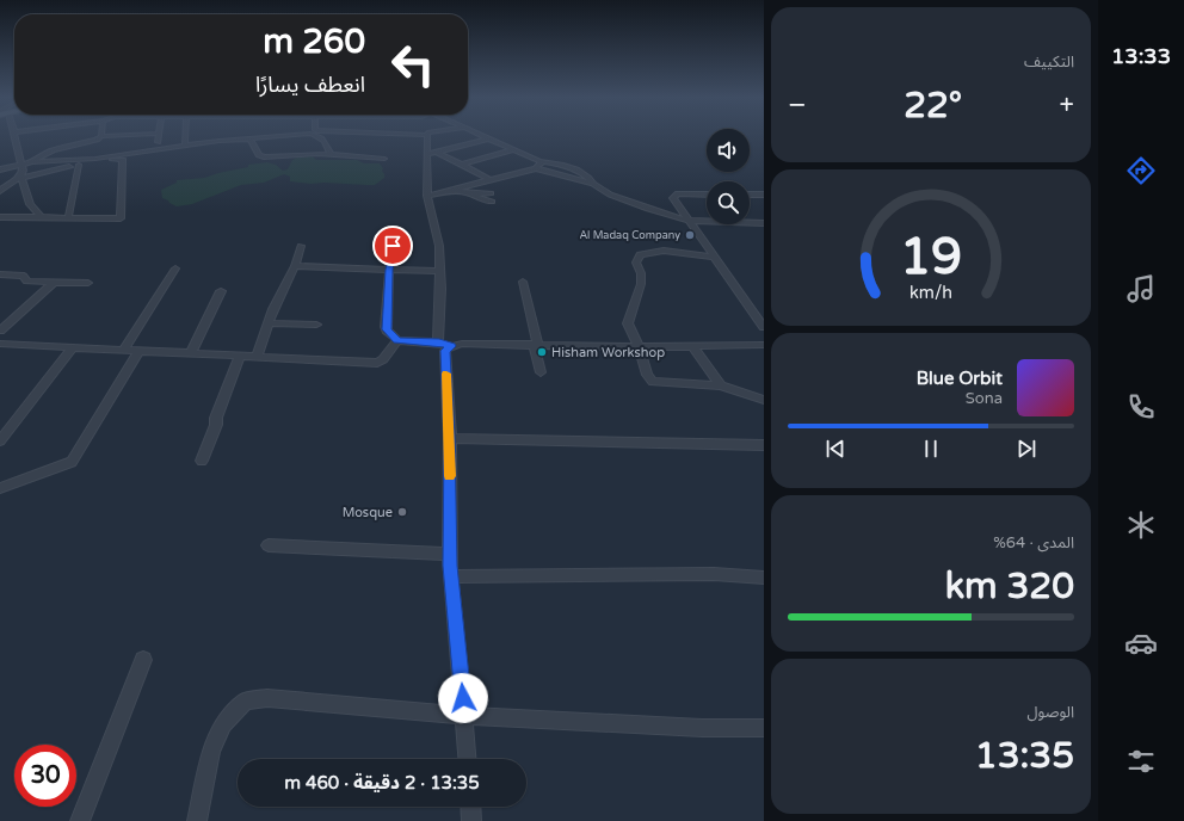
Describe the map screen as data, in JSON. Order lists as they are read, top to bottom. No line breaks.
{"places":["Al Madaq Company","Hisham Workshop","Mosque"],"page":{"tabs":"13:33","tile":["التكييف",["المدى · 64%","320 km"],["الوصول","13:35"]],"turn":["260 m","انعطف يسارًا"],"heat":["−","22°","+"],"song":["Blue Orbit","Sona"],"limit":"30","trip":"13:35 · 2 دقيقة · 460 m","gauge":["19","km/h"]}}
